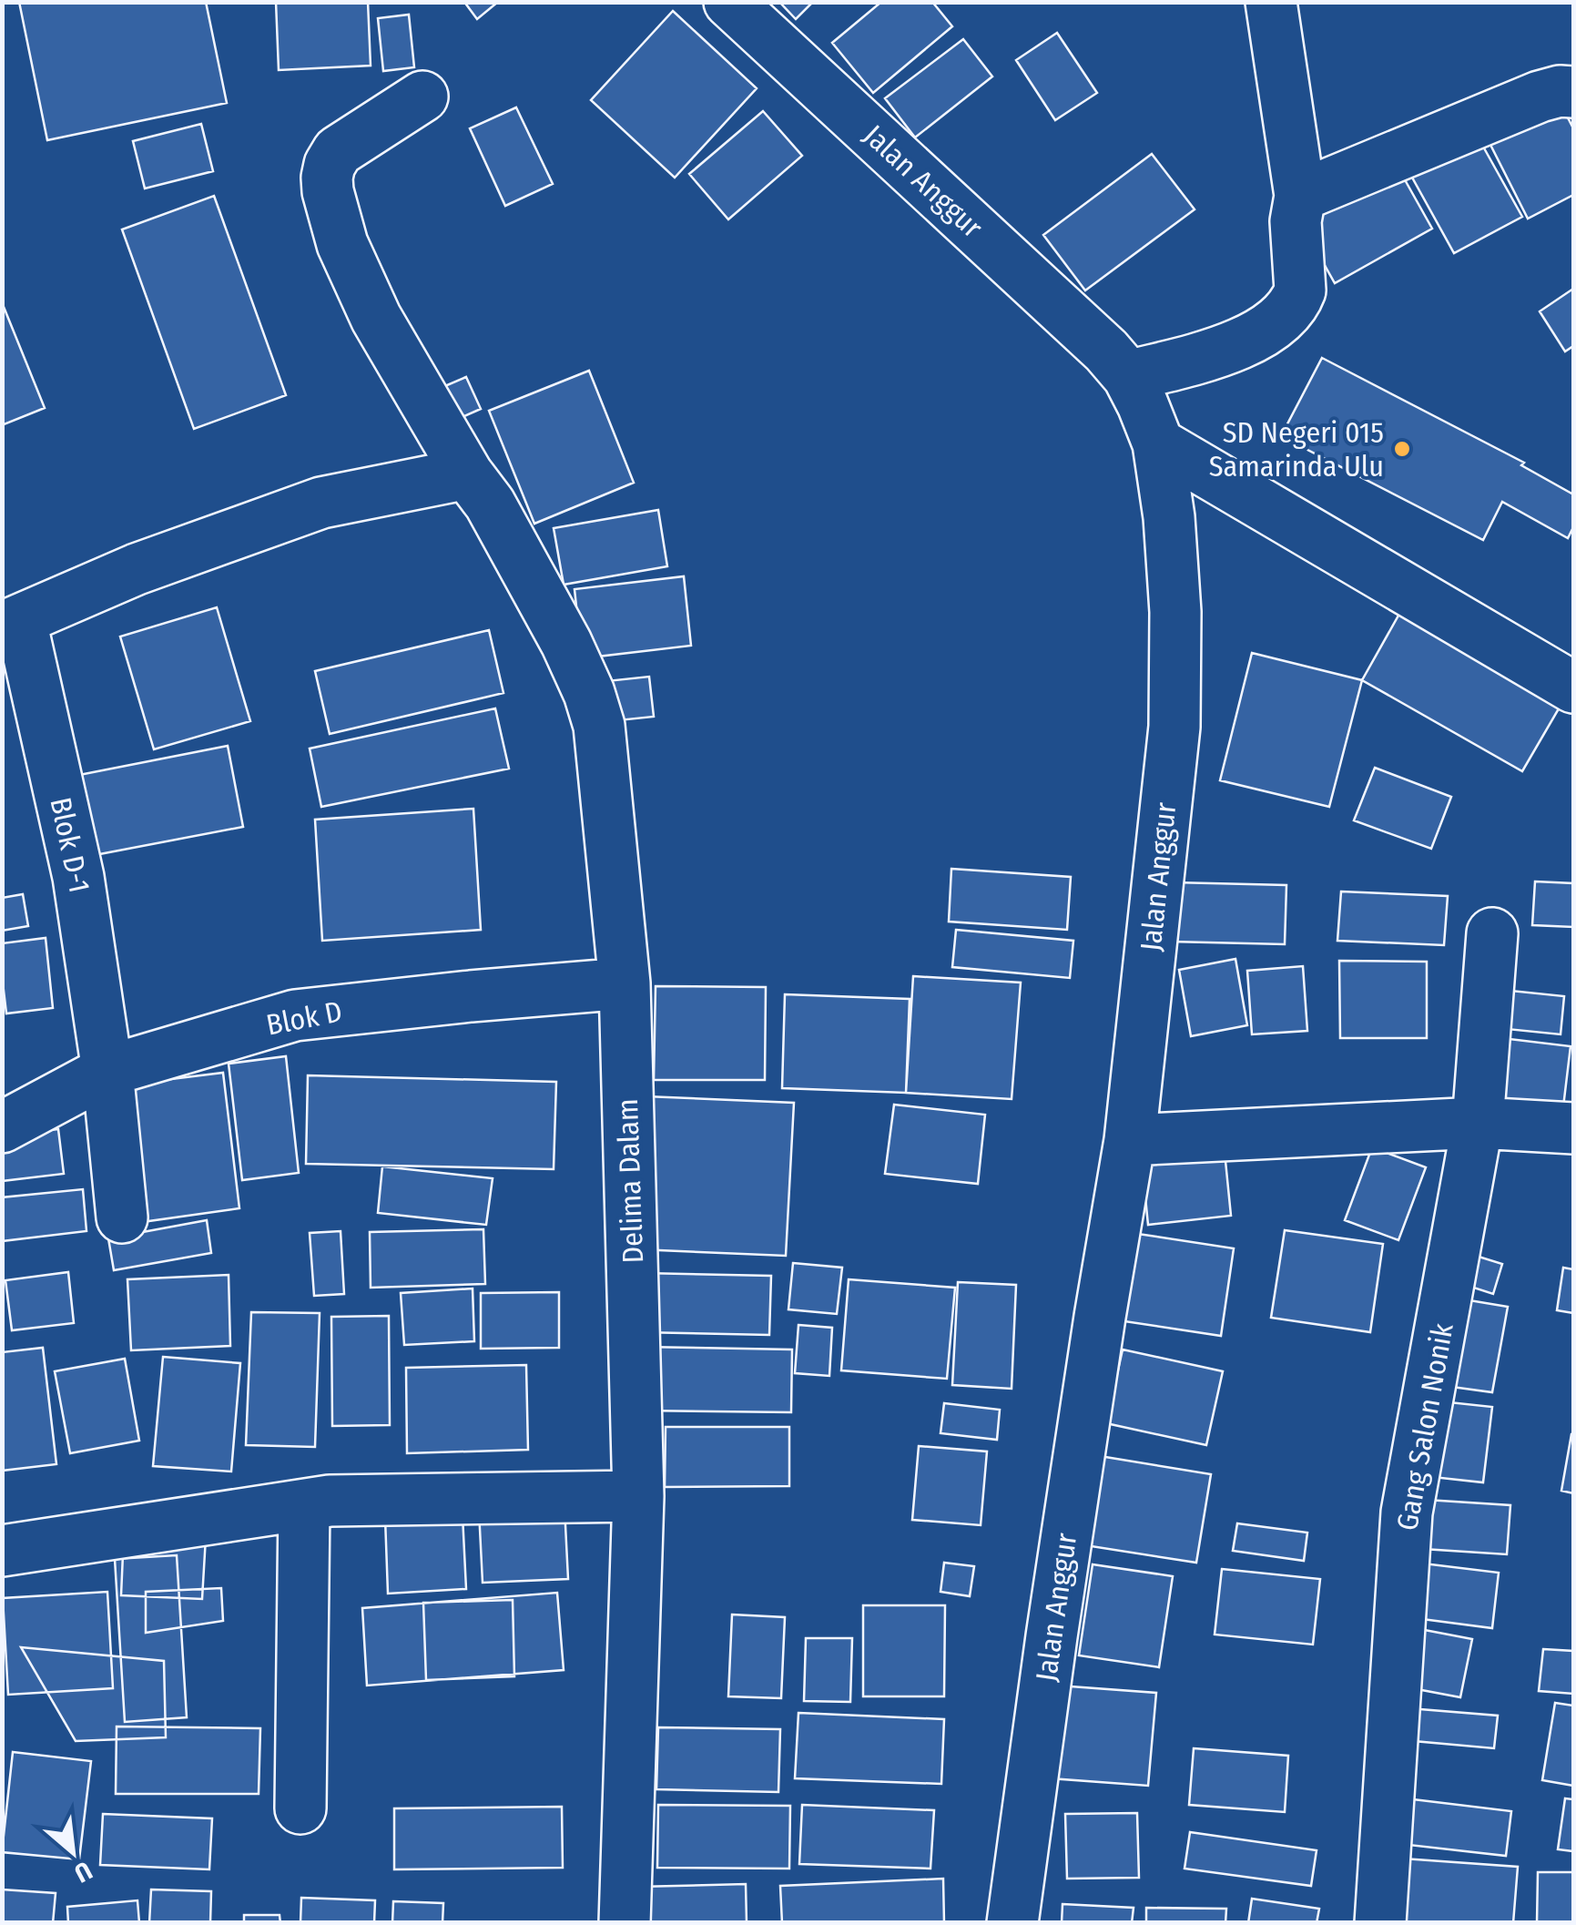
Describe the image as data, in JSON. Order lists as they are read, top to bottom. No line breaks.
{"streets":{"street":["Jalan Anggur","Blok D-1","Blok D","Delima Dalam","Gang Salon Nonik"]},"crossings":[["Blok D-1","Blok D"],["Blok D","Delima Dalam"]],"places":["SD Negeri 015 Samarinda Ulu"],"north":"bottom right"}
